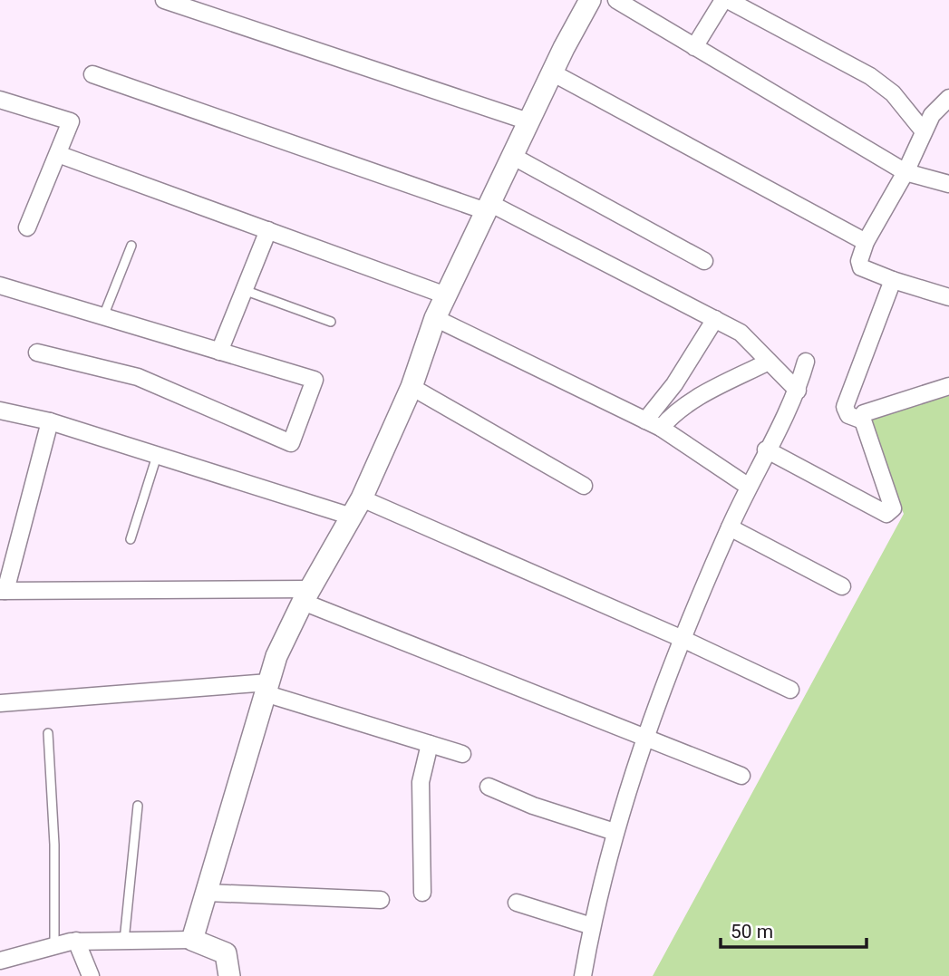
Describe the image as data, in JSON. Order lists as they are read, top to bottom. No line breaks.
{"scale_bar":"50 m"}
